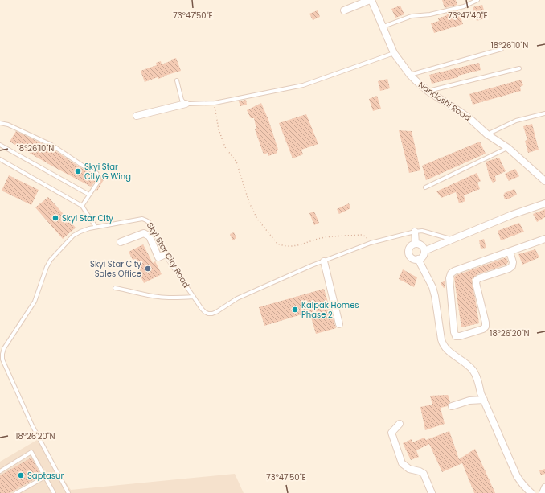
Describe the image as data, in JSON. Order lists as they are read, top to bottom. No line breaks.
{"streets":{"street":["Nandoshi Road"],"lane":["Skyi Star City Road"]},"places":["Skyi Star City G Wing","Skyi Star City","Skyi Star City Sales Office","Kalpak Homes Phase 2","Saptasur"],"coordinates":["73°47'50\"E","73°47'40\"E","18°26'10\"N","18°26'20\"N"]}
